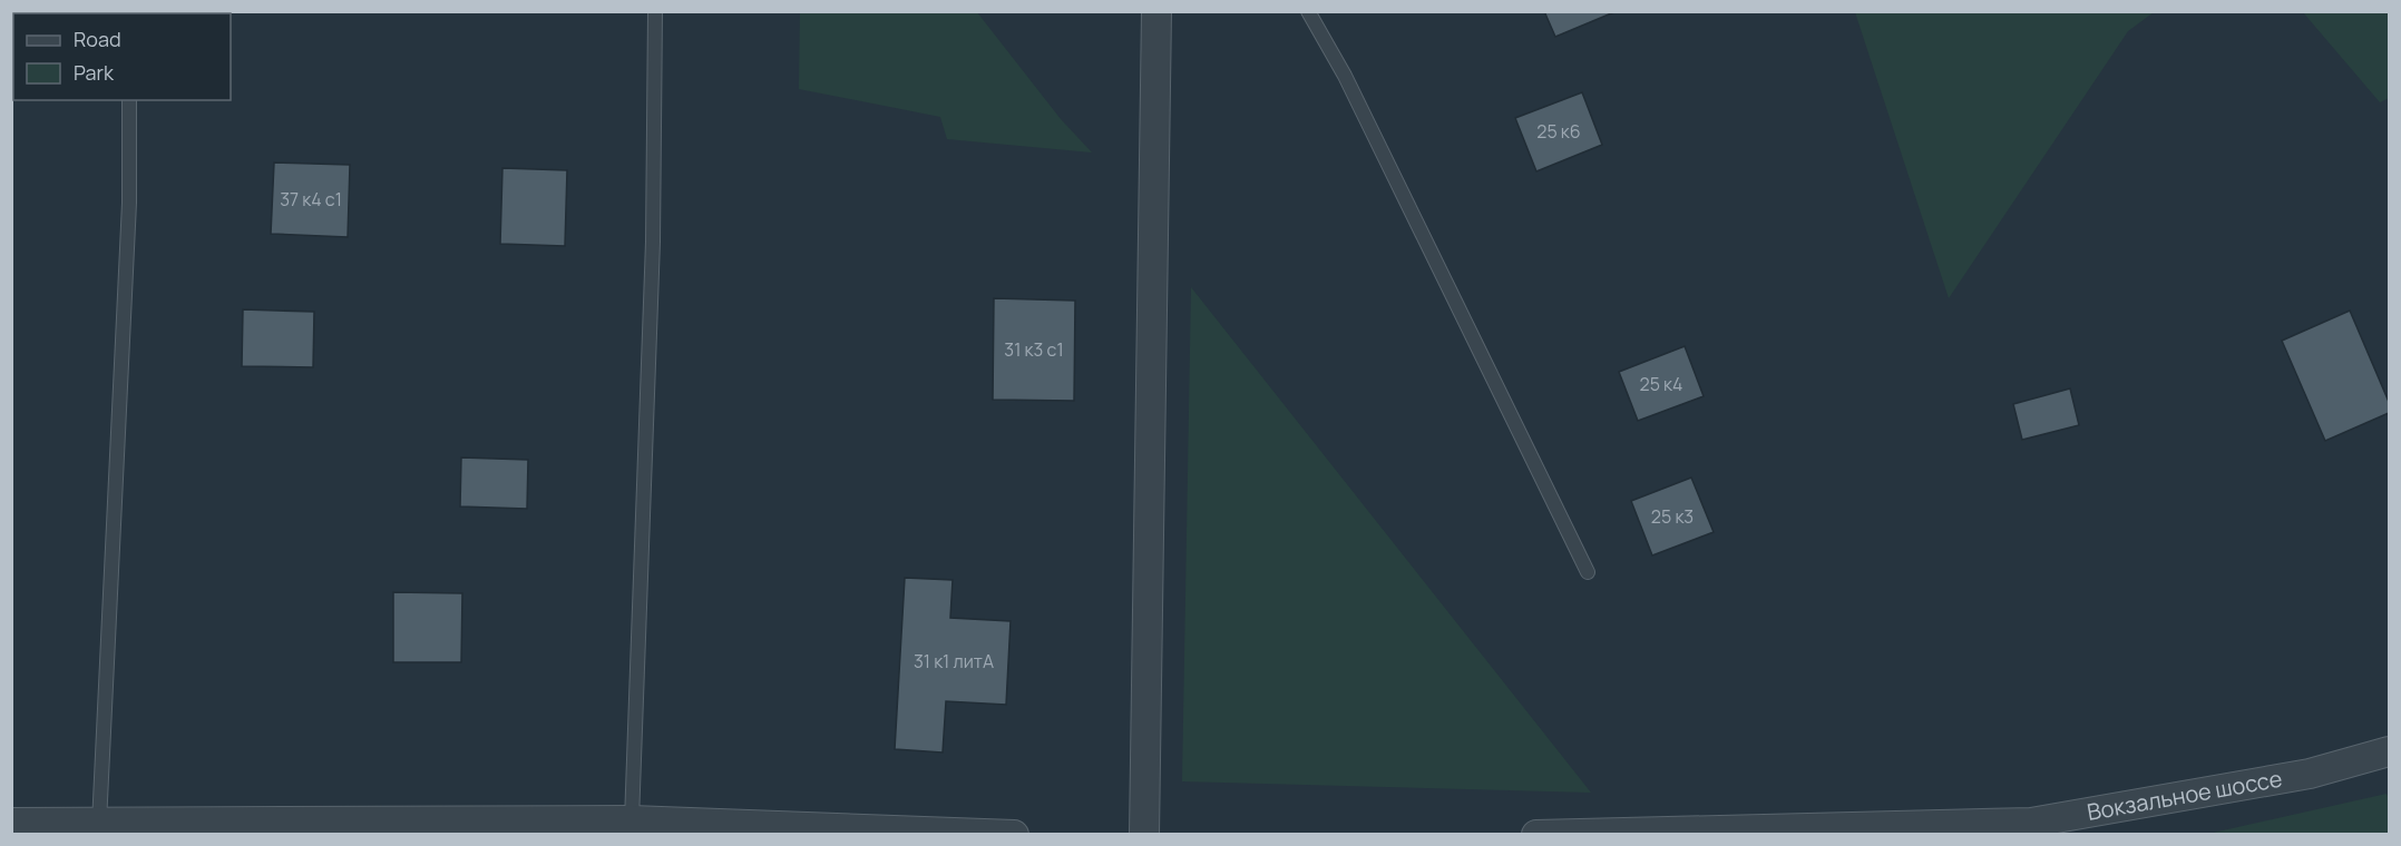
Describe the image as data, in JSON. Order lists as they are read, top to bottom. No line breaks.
{"streets":{"street":["Вокзальное шоссе"]},"house_numbers":["25 к6","37 к4 с1","31 к3 с1","25 к4","25 к3","31 к1 литА"],"legend":["Road","Park"]}
